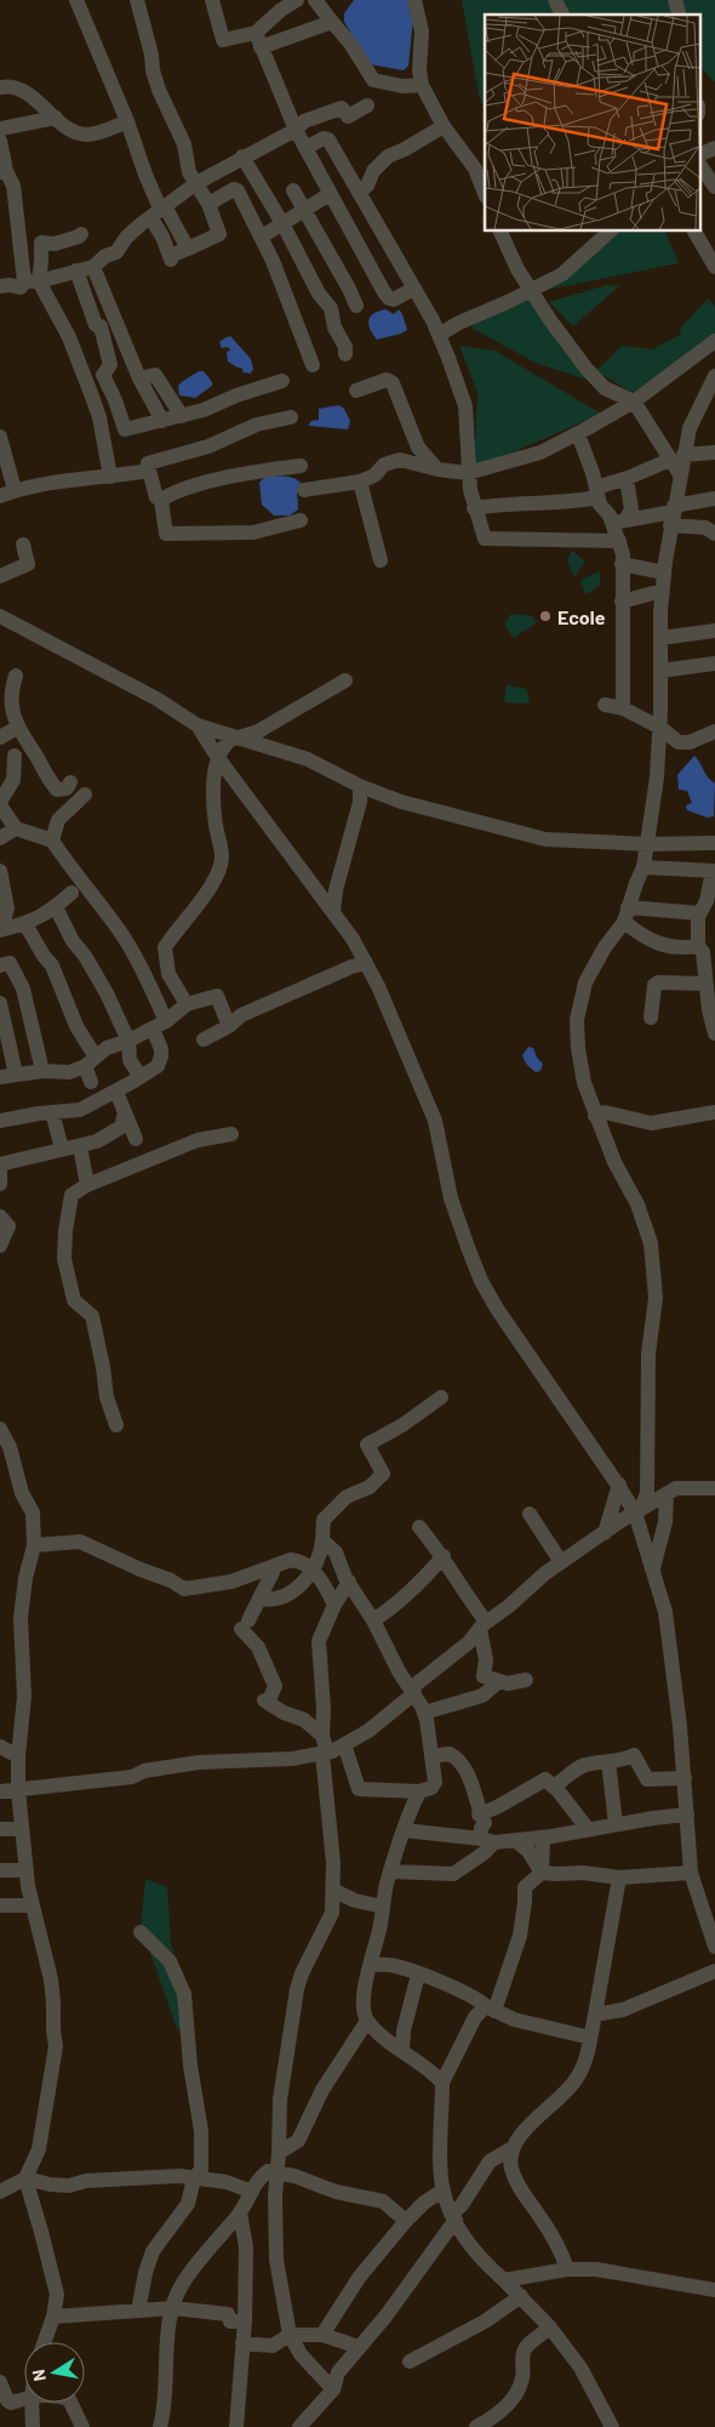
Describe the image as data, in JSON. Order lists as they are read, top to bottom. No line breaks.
{"places":["Ecole"],"north":"left"}
